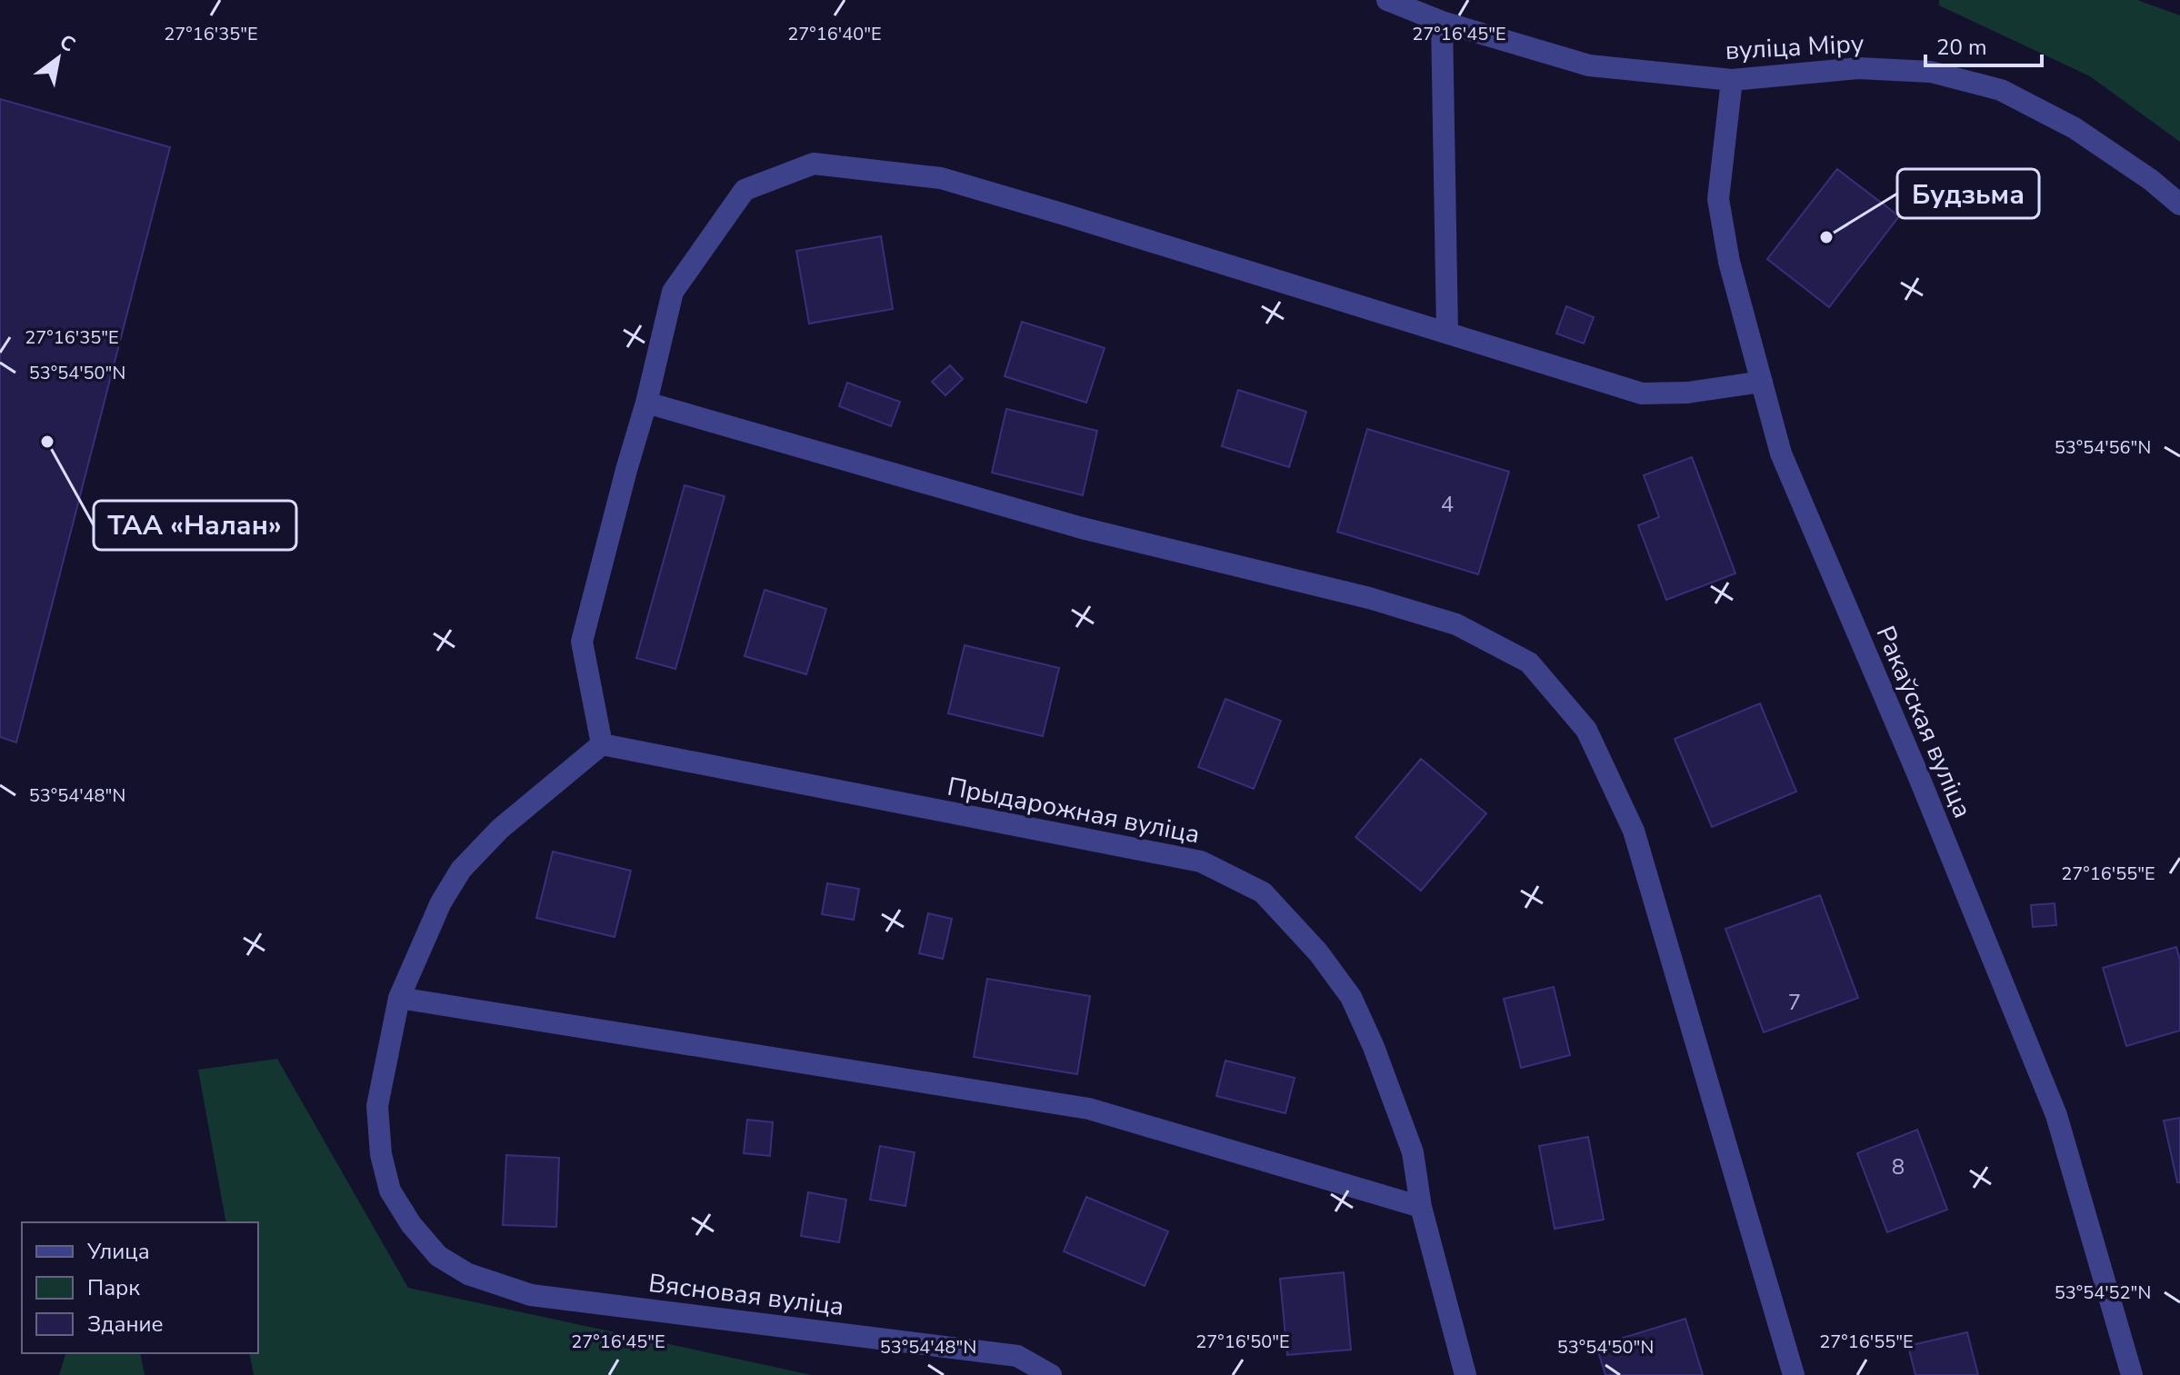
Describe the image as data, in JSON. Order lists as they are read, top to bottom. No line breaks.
{"streets":{"street":["вуліца Міру","Ракаўская вуліца","Прыдарожная вуліца","Вясновая вуліца"]},"crossings":[["вуліца Міру","Ракаўская вуліца"],["Прыдарожная вуліца","Вясновая вуліца"]],"places":["Будзьма","ТАА «Налан»"],"house_numbers":["4","7","8"],"legend":["Улица","Парк","Здание"],"scale_bar":"20 m","north":"top right","coordinates":["27°16'35\"E","27°16'40\"E","27°16'45\"E","53°54'50\"N","53°54'56\"N","53°54'48\"N","27°16'55\"E","53°54'52\"N","27°16'50\"E"]}
